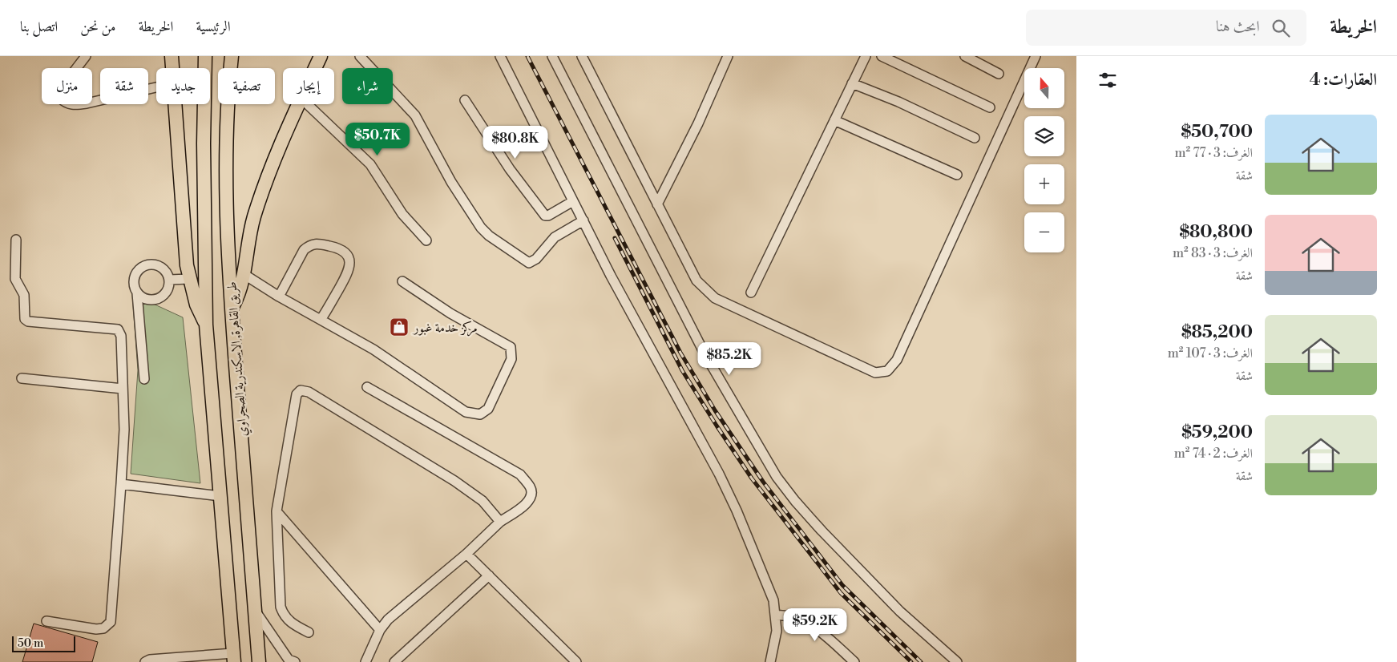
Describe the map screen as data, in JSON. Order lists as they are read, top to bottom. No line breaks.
{"streets":{"highway":["طريق القاهرة, الاسكندرية الصحراوي"]},"places":{"shop":["مركز خدمة غبور"]},"scale_bar":"50 m","north":"top","page":{"header":"الخريطة","search":"ابحث هنا","nav":["الرئيسية","الخريطة","من نحن","اتصل بنا"],"heading":"العقارات: 4","map_buttons":["+","−"],"chip":["شراء","إيجار","تصفية","جديد","شقة","منزل"],"list":[{"name":"$50,700","note":"الغرف: 3 · 77 m² · شقة"},{"name":"$80,800","note":"الغرف: 3 · 83 m² · شقة"},{"name":"$85,200","note":"الغرف: 3 · 107 m² · شقة"},{"name":"$59,200","note":"الغرف: 2 · 74 m² · شقة"}],"price":["$50.7K","$80.8K","$85.2K","$59.2K"],"scale":"50 m"}}
